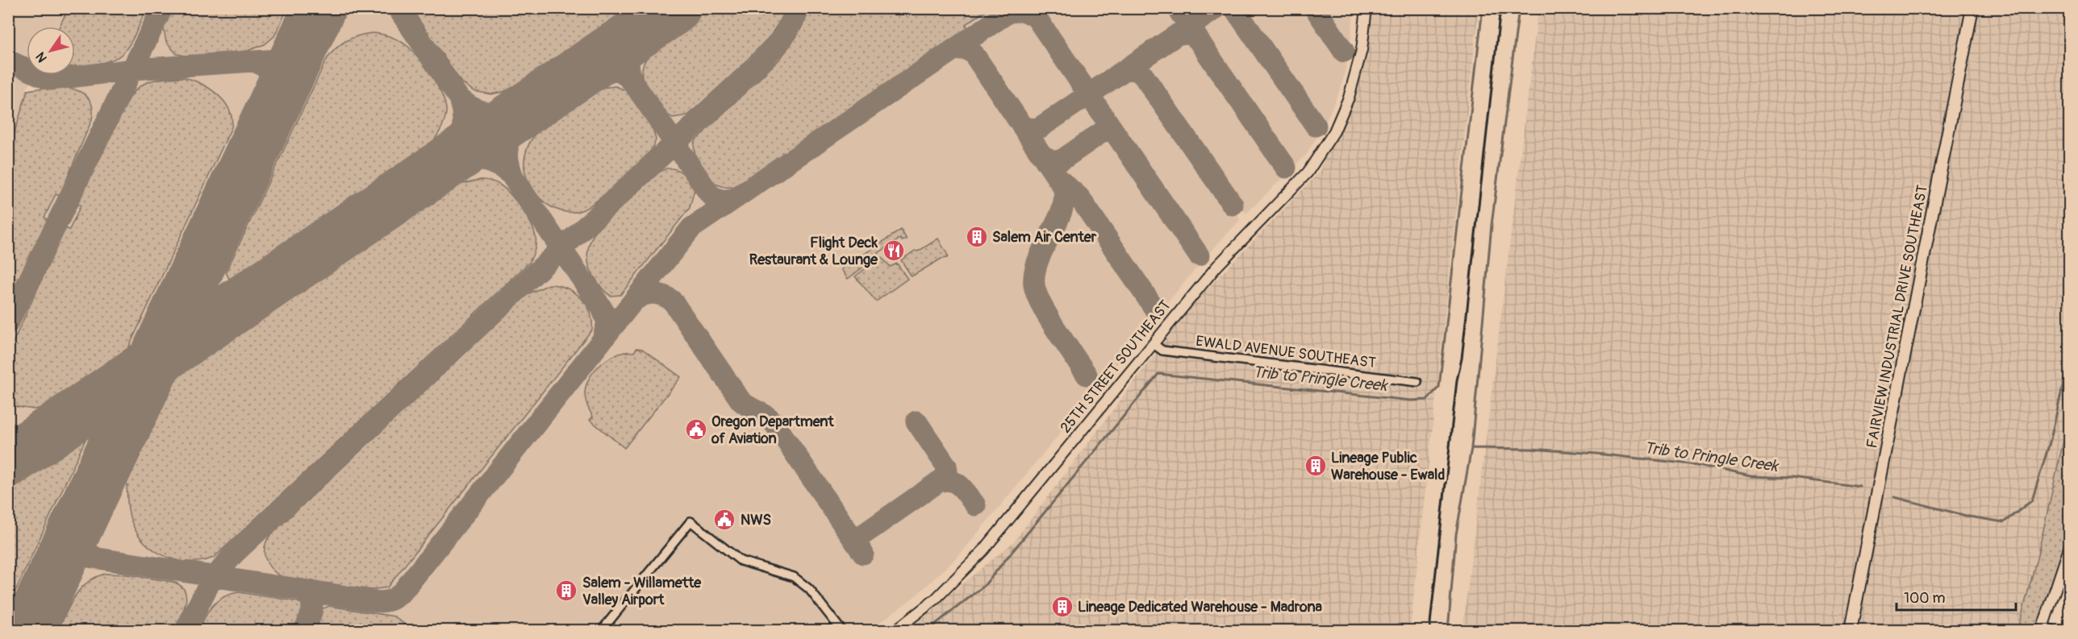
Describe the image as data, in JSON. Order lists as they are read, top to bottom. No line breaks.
{"streets":{"main road":["FAIRVIEW INDUSTRIAL DRIVE SOUTHEAST"],"street":["EWALD AVENUE SOUTHEAST","25TH STREET SOUTHEAST"]},"crossings":[["EWALD AVENUE SOUTHEAST","25TH STREET SOUTHEAST"]],"water":["Trib to Pringle Creek"],"places":{"building":["Salem Air Center","Lineage Public Warehouse - Ewald","Salem - Willamette Valley Airport","Lineage Dedicated Warehouse - Madrona"],"restaurant":["Flight Deck Restaurant & Lounge"],"public building":["Oregon Department of Aviation","NWS"]},"scale_bar":"100 m","north":"bottom left"}
